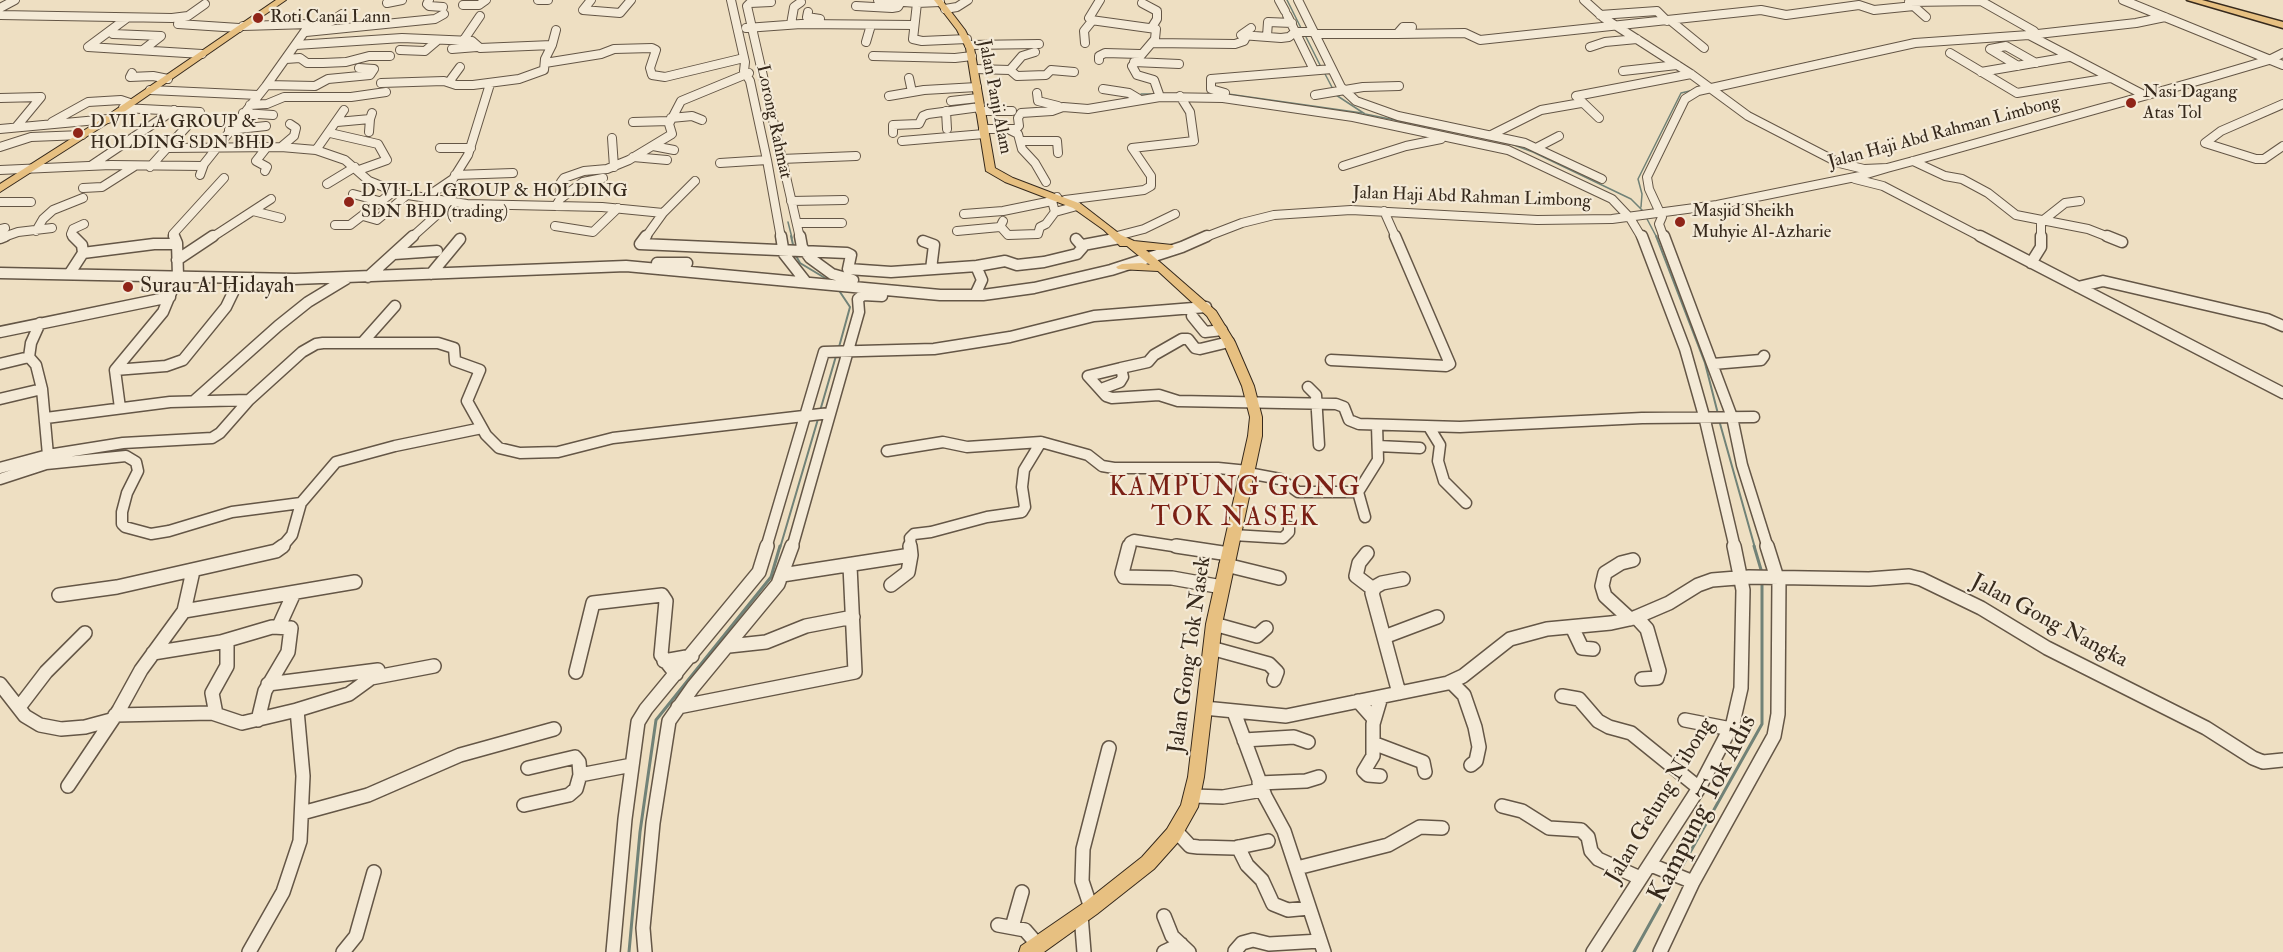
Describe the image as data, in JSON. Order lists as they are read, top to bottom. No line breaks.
{"streets":{"main road":["Jalan Panji Alam","Jalan Gong Tok Nasek"],"street":["Lorong Rahmat","Jalan Haji Abd Rahman Limbong","Jalan Gong Nangka","Jalan Gelung Nibong","Kampung Tok Adis"]},"crossings":[["Jalan Panji Alam","Jalan Haji Abd Rahman Limbong"],["Jalan Panji Alam","Jalan Gong Tok Nasek"],["Jalan Haji Abd Rahman Limbong","Jalan Gong Tok Nasek"],["Jalan Haji Abd Rahman Limbong","Jalan Gelung Nibong"],["Jalan Haji Abd Rahman Limbong","Kampung Tok Adis"],["Jalan Gong Nangka","Jalan Gelung Nibong"],["Jalan Gong Nangka","Kampung Tok Adis"]],"districts":["KAMPUNG GONG TOK NASEK"],"places":["Roti Canai Lann","Nasi Dagang Atas Tol","D VILLA GROUP & HOLDING SDN BHD","D VILLL GROUP & HOLDING SDN BHD(trading)","Masjid Sheikh Muhyie Al-Azharie","Surau Al Hidayah"]}
